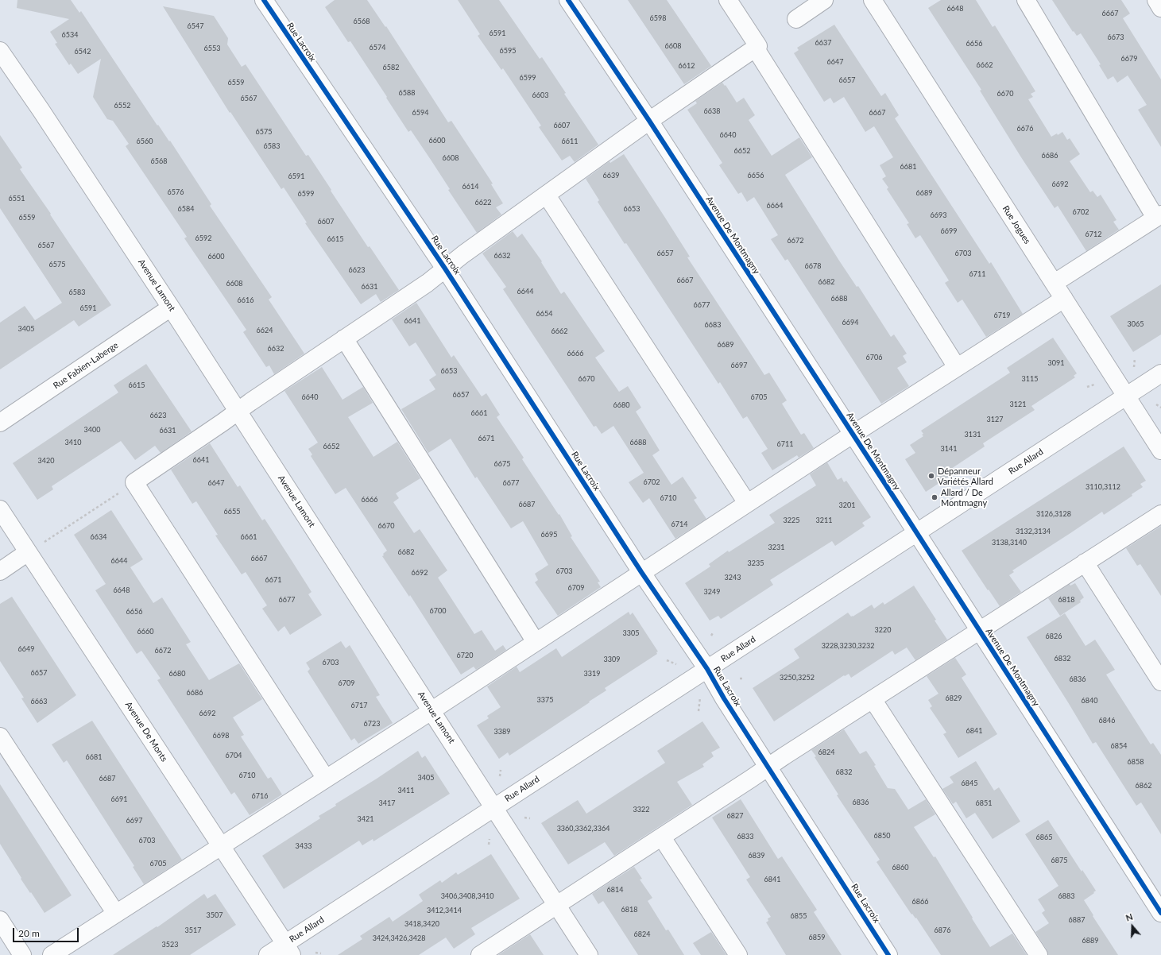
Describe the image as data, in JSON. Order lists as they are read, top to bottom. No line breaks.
{"streets":{"street":["Rue Lacroix","Rue Jogues","Avenue De Montmagny","Avenue Lamont","Rue Fabien-Laberge","Rue Allard","Avenue De Monts"]},"crossings":[["Rue Lacroix","Rue Allard"],["Rue Jogues","Rue Allard"],["Avenue De Montmagny","Rue Allard"],["Avenue Lamont","Rue Fabien-Laberge"],["Avenue Lamont","Rue Allard"],["Rue Allard","Avenue De Monts"]],"places":["Dépanneur Variétés Allard","Allard / De Montmagny"],"house_numbers":["6648","6667","6598","6568","6547","6591","6534","6673","6637","6656","6608","6574","6553","6595","6542","6679","6647","6662","6612","6582","6599","6657","6559","6588","6670","6603","6567","6552","6638","6594","6667","6607","6676","6575","6640","6600","6560","6611","6583","6652","6686","6608","6568","6681","6639","6656","6591","6692","6614","6576","6689","6599","6551","6622","6664","6584","6653","6702","6693","6559","6607","6699","6712","6592","6615","6672","6567","6657","6703","6632","6600","6575","6678","6623","6711","6667","6682","6608","6631","6644","6583","6688","6616","6677","6591","6654","6719","6641","6694","3065","6683","3405","6624","6662","6689","6632","6666","6706","3091","6697","6653","6670","3115","6615","6657","6640","6705","3121","6680","6661","6623","3127","3400","6631","3131","6671","3410","6688","6711","6652","3141","6641","3420","6675","6702","6647","6677","3110,3112","6710","6666","6687","3201","6655","3126,3128","3225","3211","6714","6670","3132,3134","6695","6634","6661","3138,3140","3231","6682","6667","6644","3235","6703","6692","3243","6671","6709","6648","3249","6677","6818","6700","6656","3220","6660","3305","6826","3228,3230,3232","6649","6672","6720","6832","3309","6703","6657","6680","3319","3250,3252","6836","6709","6686","6829","3375","6840","6663","6717","6692","6846","6723","6841","3389","6698","6854","6824","6704","6681","6858","6832","6710","3405","6687","6845","6862","3411","6716","6691","6836","3417","6851","3322","6827","3421","6697","3360,3362,3364","6850","6833","6865","6703","3433","6839","6875","6705","6860","6841","6814","3406,3408,3410","6883","6866","6818","3412,3414","3507","6855","6887","3418,3420","3517","6876","6824","6859","3424,3426,3428","6889","3523"],"scale_bar":"20 m","north":"top"}
